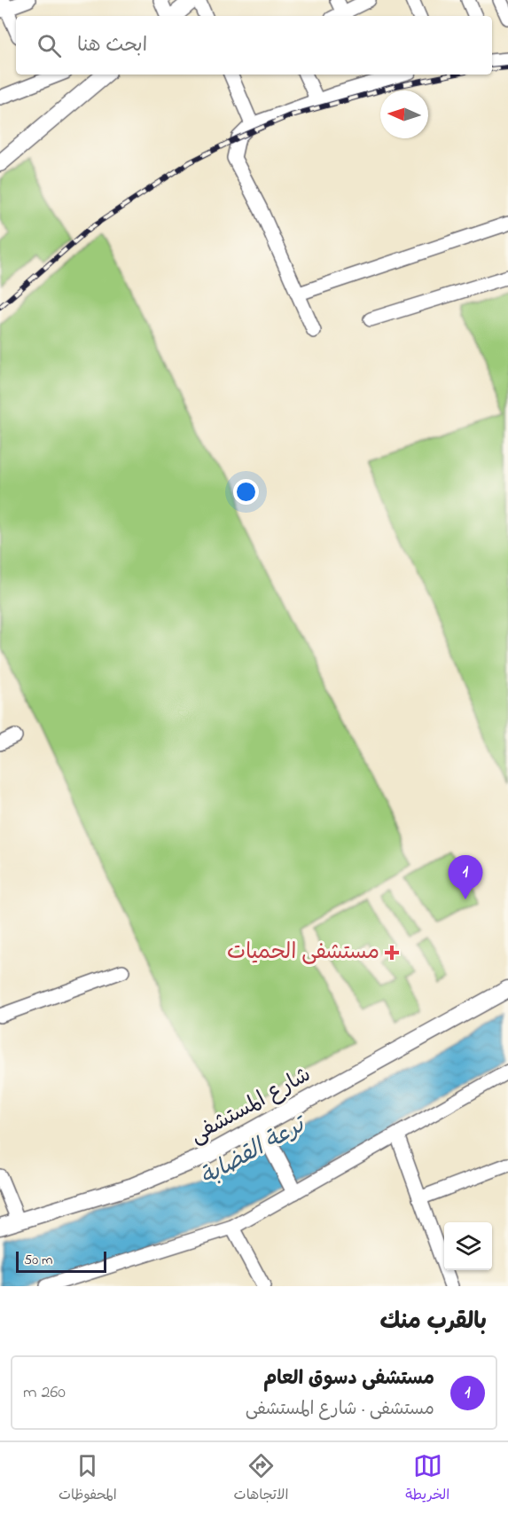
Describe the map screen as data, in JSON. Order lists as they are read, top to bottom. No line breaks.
{"streets":{"main road":["شارع المستشفى"]},"water":["ترعة القضابة"],"places":{"health":["مستشفى الحميات"]},"scale_bar":"50 m","north":"left","page":{"search":"ابحث هنا","pins":"1","scale":"50 m","heading":"بالقرب منك","list":[{"mark":"1","name":"مستشفى دسوق العام","note":"مستشفى · شارع المستشفى","value":"260 m"}],"nav":["الخريطة","الاتجاهات","المحفوظات"]}}
